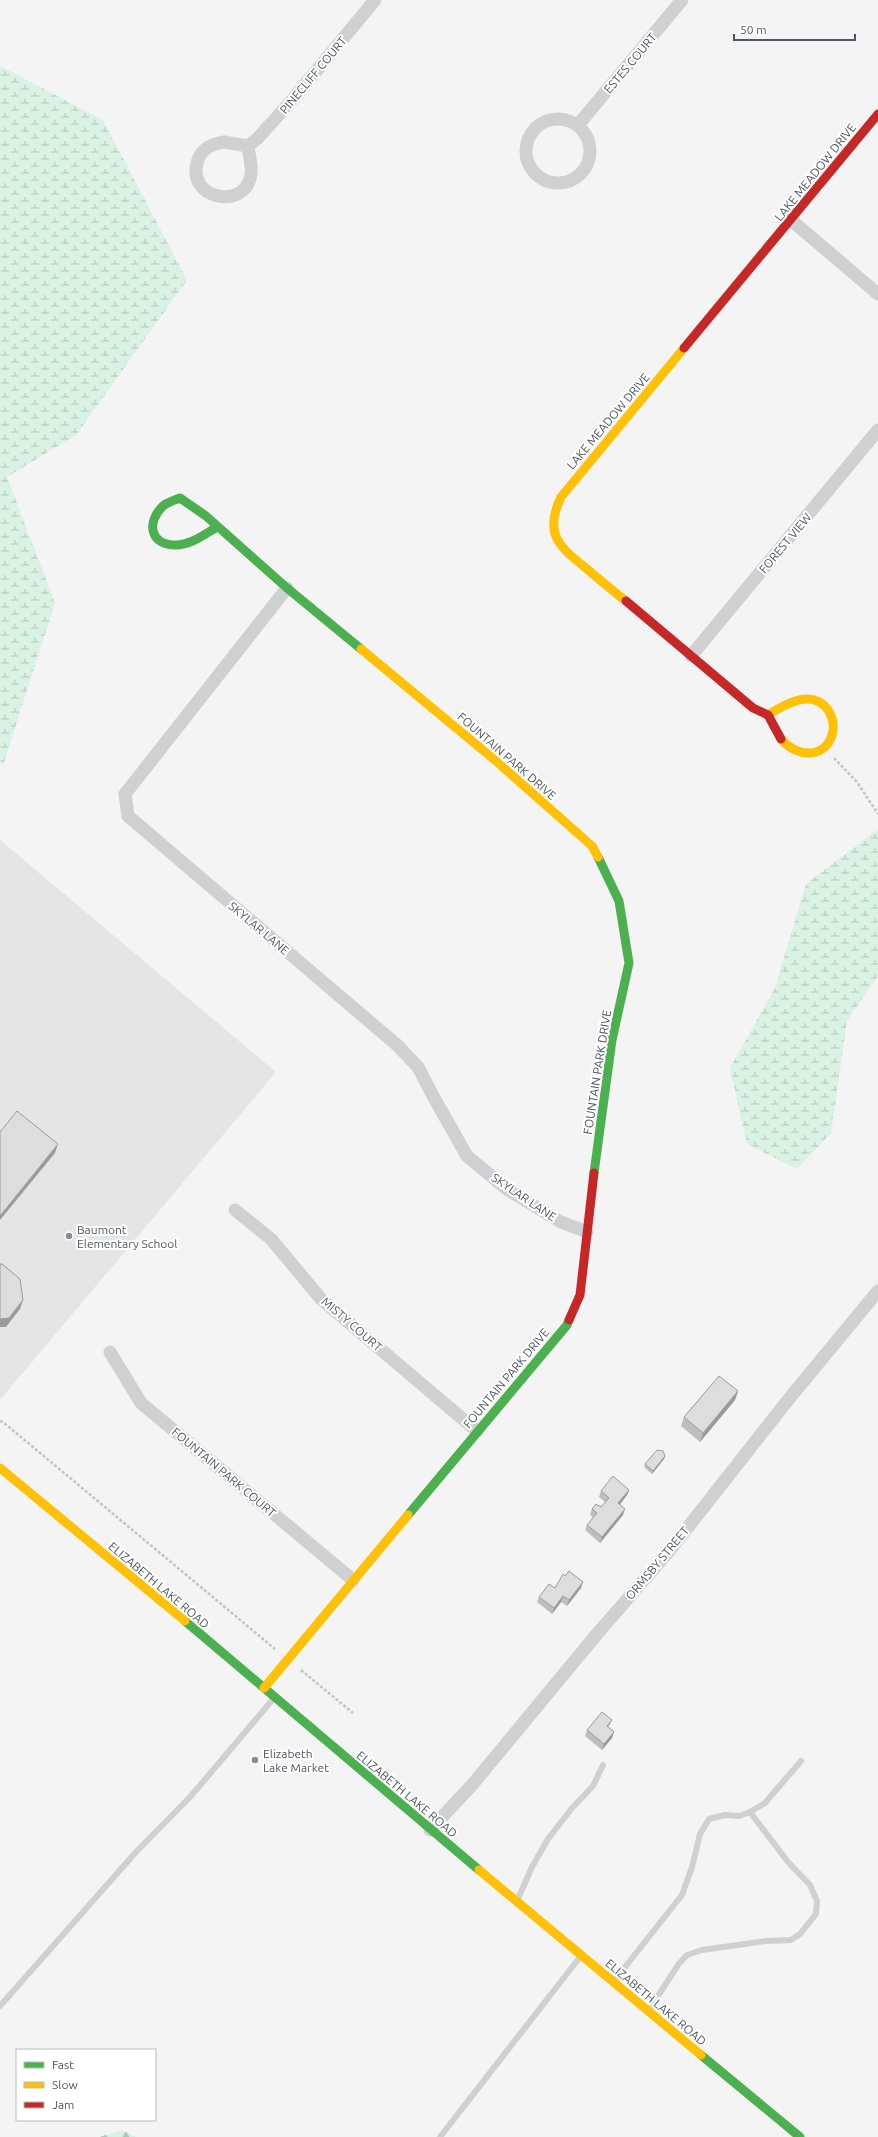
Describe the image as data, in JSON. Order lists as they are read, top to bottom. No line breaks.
{"streets":{"street":["ESTES COURT","PINECLIFF COURT","LAKE MEADOW DRIVE","FOREST VIEW","FOUNTAIN PARK DRIVE","SKYLAR LANE","MISTY COURT","FOUNTAIN PARK COURT","ORMSBY STREET","ELIZABETH LAKE ROAD"]},"crossings":[["LAKE MEADOW DRIVE","FOREST VIEW"],["FOUNTAIN PARK DRIVE","SKYLAR LANE"],["FOUNTAIN PARK DRIVE","MISTY COURT"],["FOUNTAIN PARK DRIVE","FOUNTAIN PARK COURT"],["FOUNTAIN PARK DRIVE","ELIZABETH LAKE ROAD"],["ORMSBY STREET","ELIZABETH LAKE ROAD"]],"places":["Baumont Elementary School","Elizabeth Lake Market"],"legend":["Fast","Slow","Jam"],"scale_bar":"50 m"}
